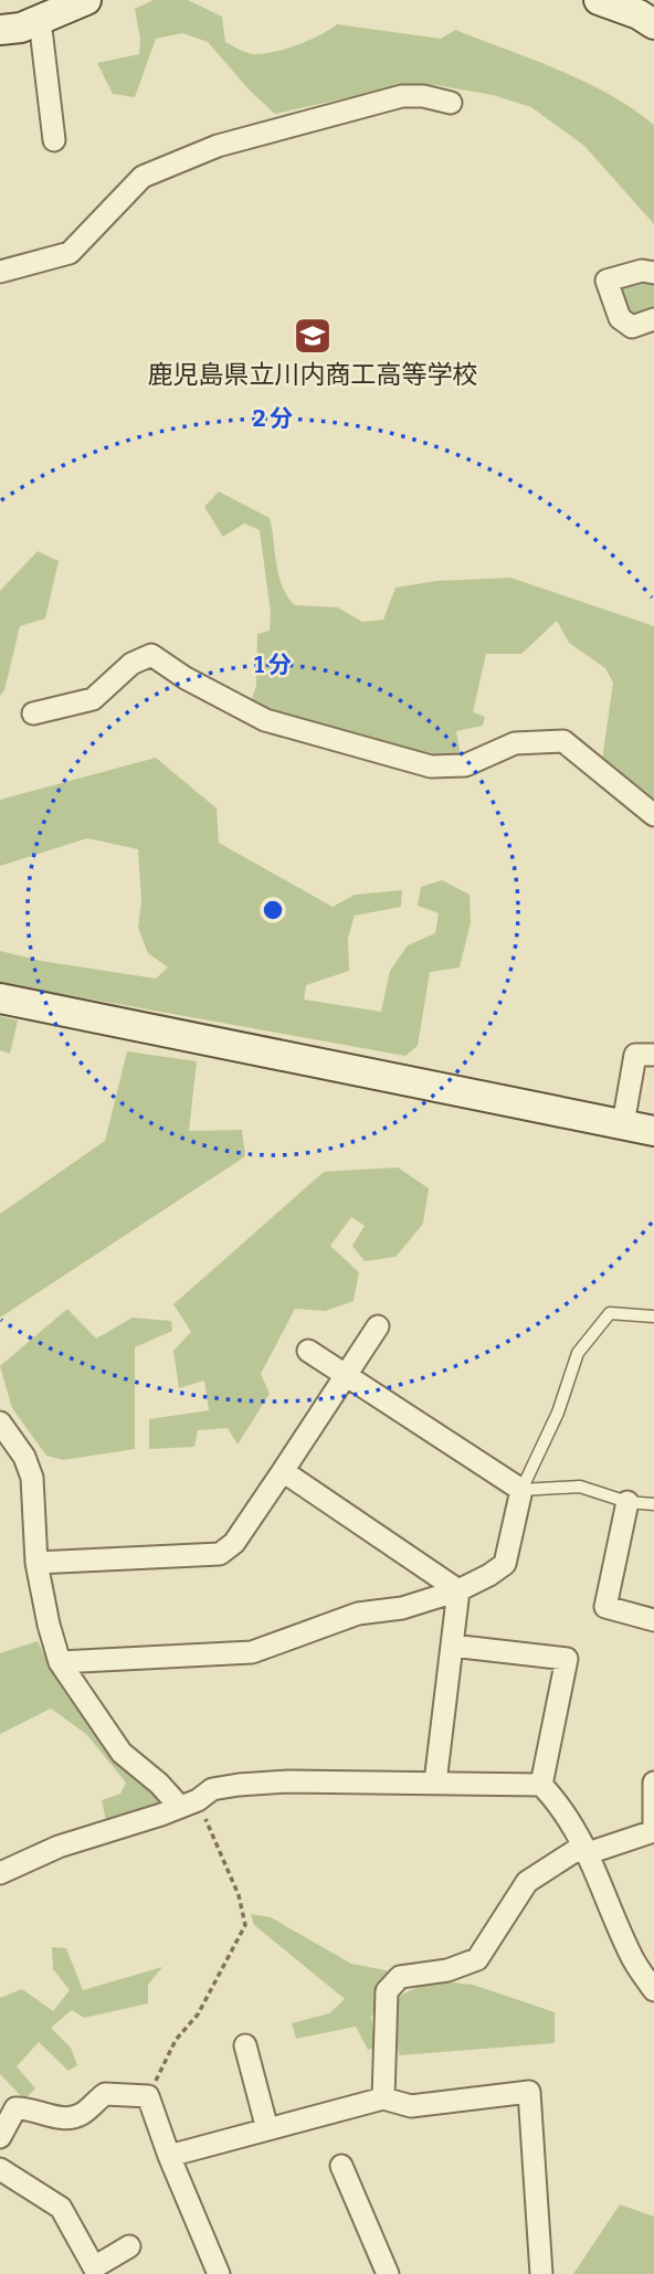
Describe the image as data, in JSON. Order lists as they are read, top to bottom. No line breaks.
{"places":{"school or university":["鹿児島県立川内商工高等学校"]},"rings":["2 分","1 分"]}
